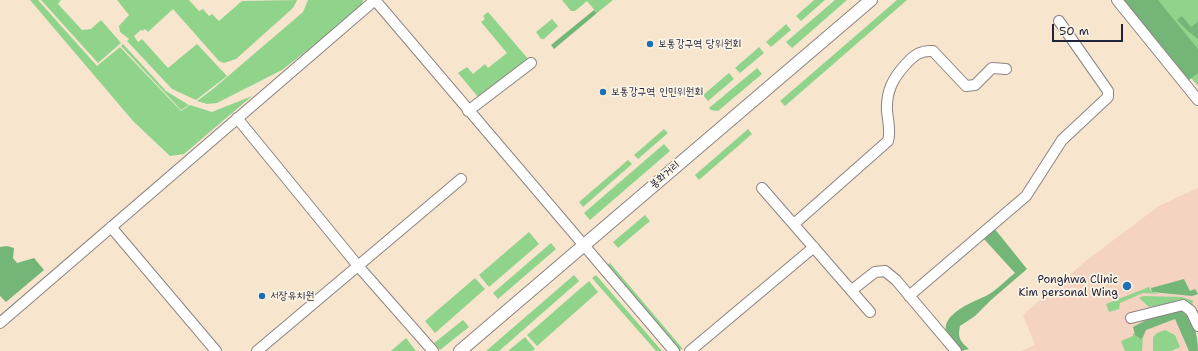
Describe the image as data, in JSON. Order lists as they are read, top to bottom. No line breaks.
{"streets":{"main road":["봉화거리"]},"places":["보통강구역 당위원회","보통강구역 인민위원회","Ponghwa Clinic Kim personal Wing","서장유치원"],"scale_bar":"50 m"}
